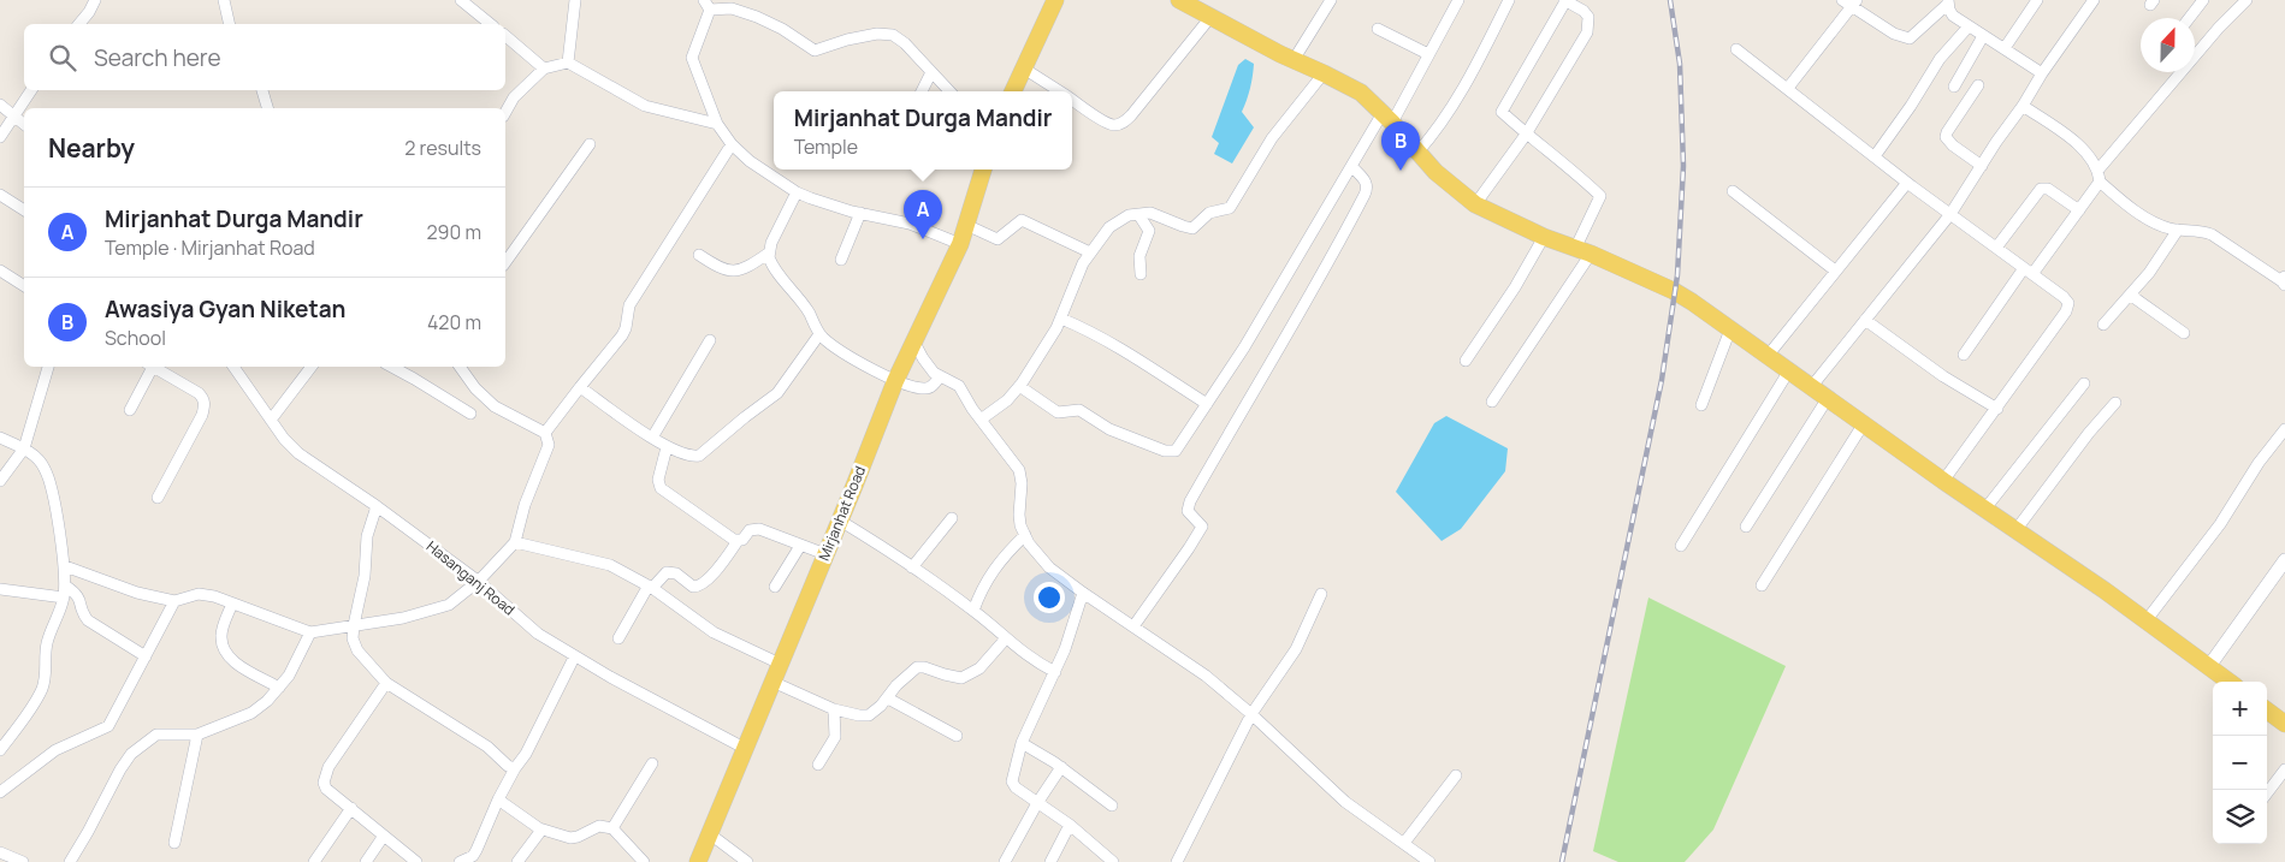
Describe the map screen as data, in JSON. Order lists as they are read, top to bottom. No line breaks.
{"streets":{"main road":["Mirjanhat Road"],"street":["Hasanganj Road"]},"crossings":[["Mirjanhat Road","Hasanganj Road"]],"north":"top","page":{"search":"Search here","popup":["Mirjanhat Durga Mandir","Temple"],"heading":["Nearby","2 results"],"pins":["B","A"],"list":[{"mark":"A","name":"Mirjanhat Durga Mandir","note":"Temple · Mirjanhat Road","value":"290 m"},{"mark":"B","name":"Awasiya Gyan Niketan","note":"School","value":"420 m"}],"map_buttons":["+","−"]}}
